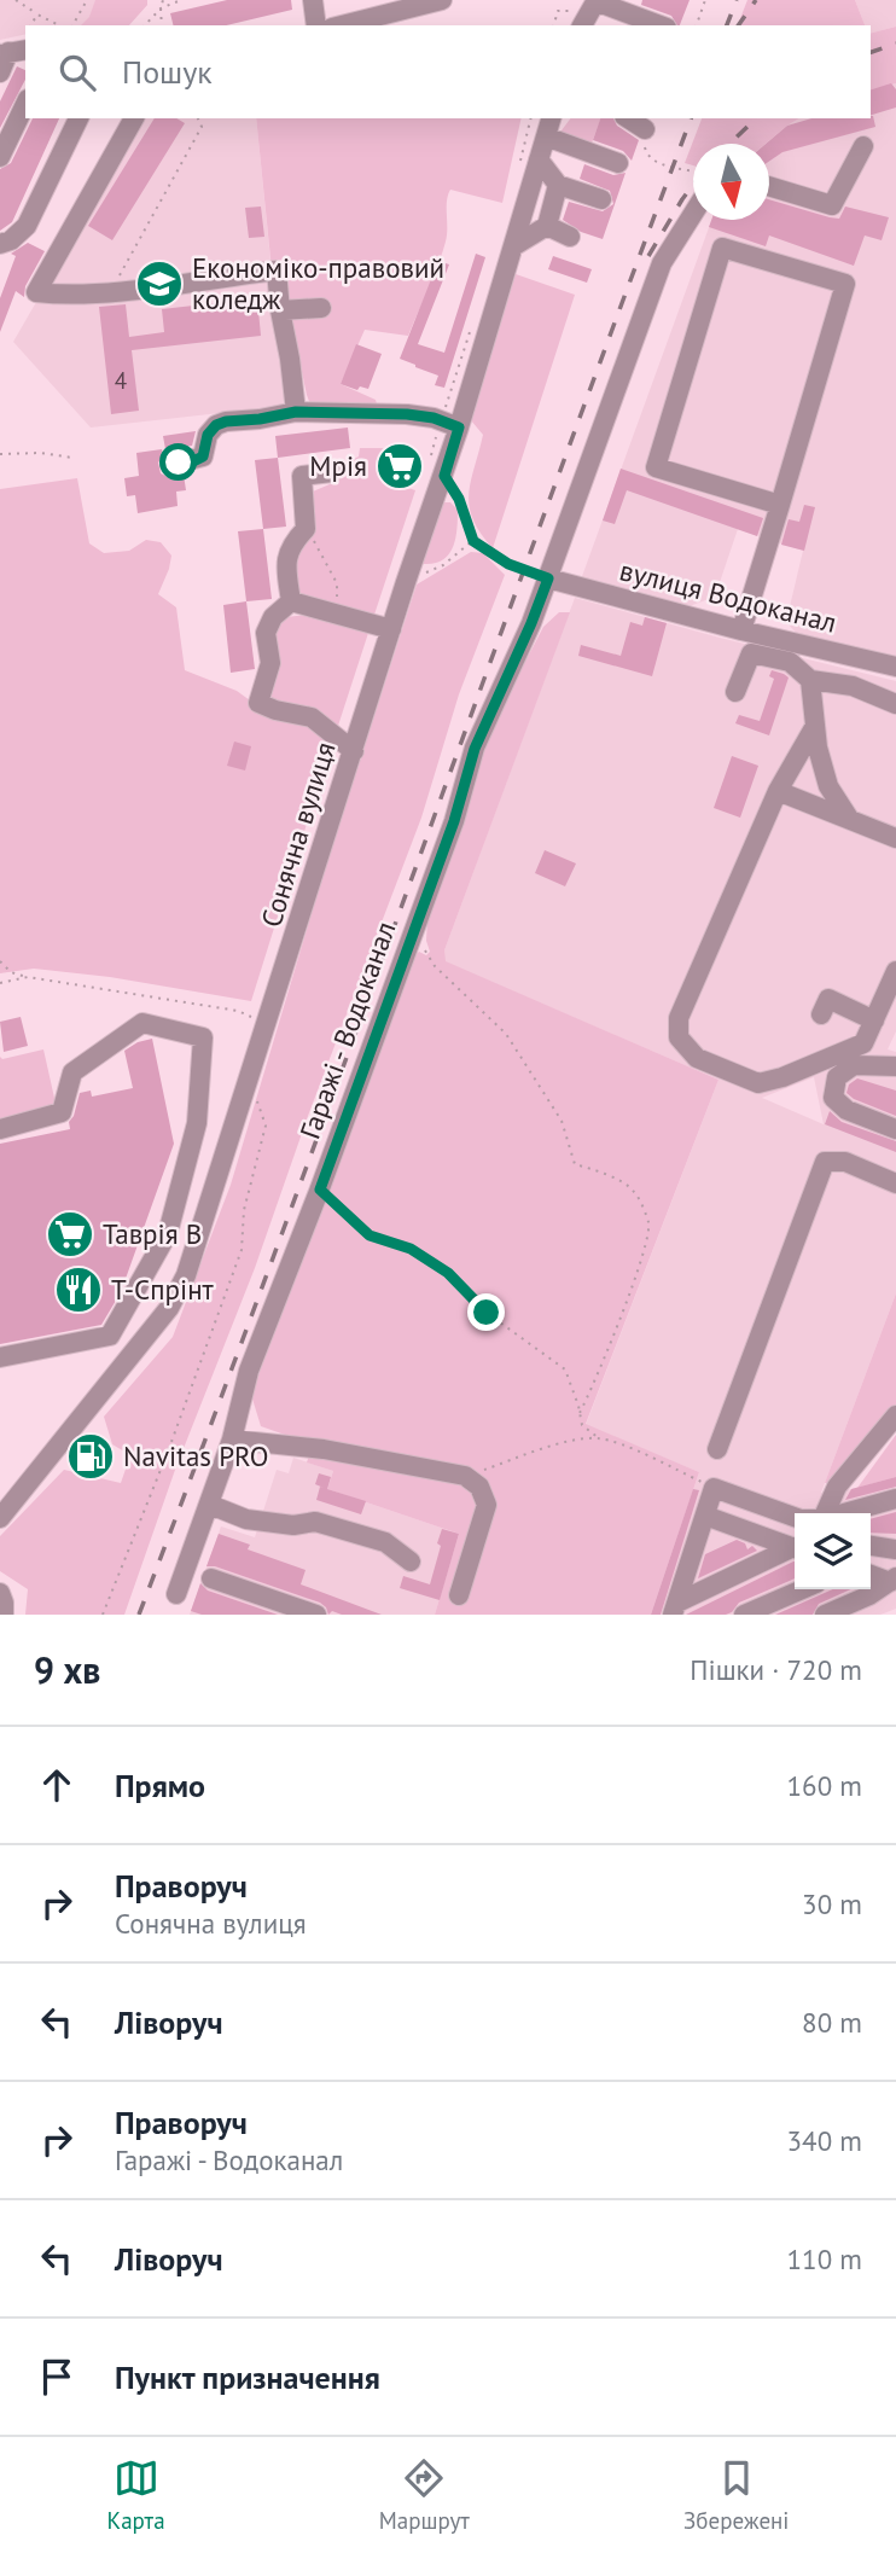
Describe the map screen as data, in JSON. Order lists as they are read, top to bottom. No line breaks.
{"streets":{"street":["вулиця Водоканал","Сонячна вулиця","Гаражі - Водоканал"]},"crossings":[["вулиця Водоканал","Гаражі - Водоканал"]],"places":{"school or university":["Економіко-правовий коледж"],"supermarket":["Мрія","Таврія В"],"restaurant":["Т-Спрінт"],"fuel station":["Navitas PRO"]},"house_numbers":["4"],"north":"bottom","page":{"search":"Пошук","heading":["9 хв","Пішки · 720 m"],"list":[["Прямо","160 m"],["Праворуч","Сонячна вулиця","30 m"],["Ліворуч","80 m"],["Праворуч","Гаражі - Водоканал","340 m"],["Ліворуч","110 m"],"Пункт призначення"],"nav":["Карта","Маршрут","Збережені"]}}
